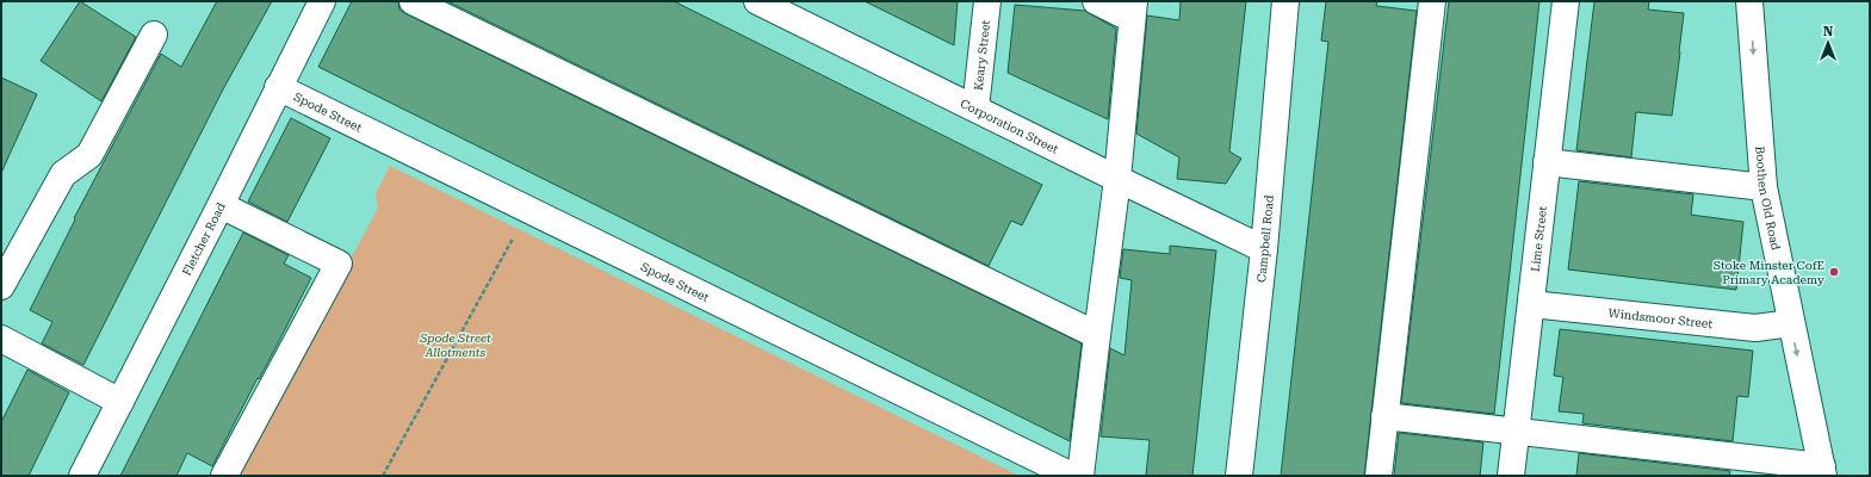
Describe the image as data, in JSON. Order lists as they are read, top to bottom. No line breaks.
{"streets":{"street":["Keary Street","Spode Street","Corporation Street","Boothen Old Road","Fletcher Road","Campbell Road","Lime Street","Windsmoor Street"]},"crossings":[["Keary Street","Corporation Street"],["Spode Street","Fletcher Road"],["Corporation Street","Campbell Road"],["Boothen Old Road","Windsmoor Street"],["Lime Street","Windsmoor Street"]],"one_way":["Boothen Old Road"],"parks":["Spode Street Allotments"],"places":["Stoke Minster CofE Primary Academy"],"north":"top"}
